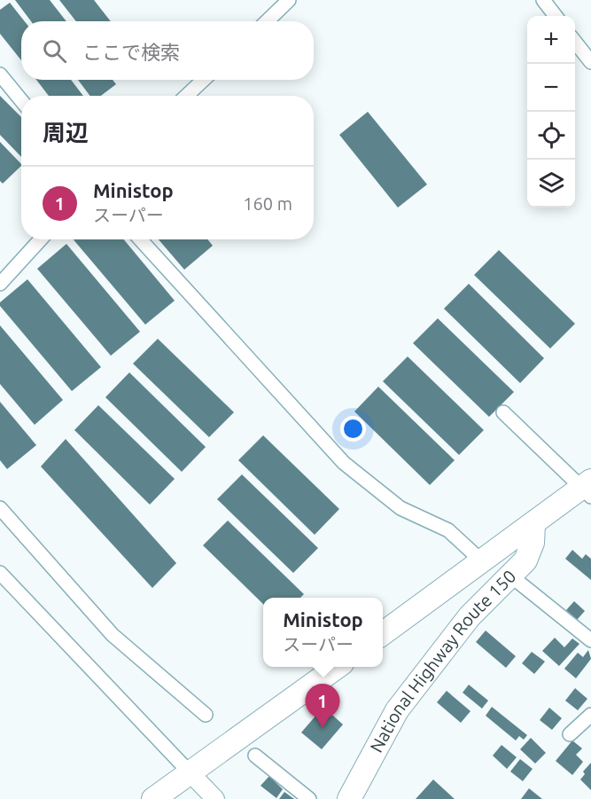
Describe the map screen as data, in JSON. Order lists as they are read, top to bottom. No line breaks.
{"streets":{"highway":["National Highway Route 150"]},"page":{"map_buttons":["+","−"],"search":"ここで検索","heading":"周辺","list":[{"mark":"1","name":"Ministop","note":"スーパー","value":"160 m"}],"popup":["Ministop","スーパー"],"pins":"1"}}
